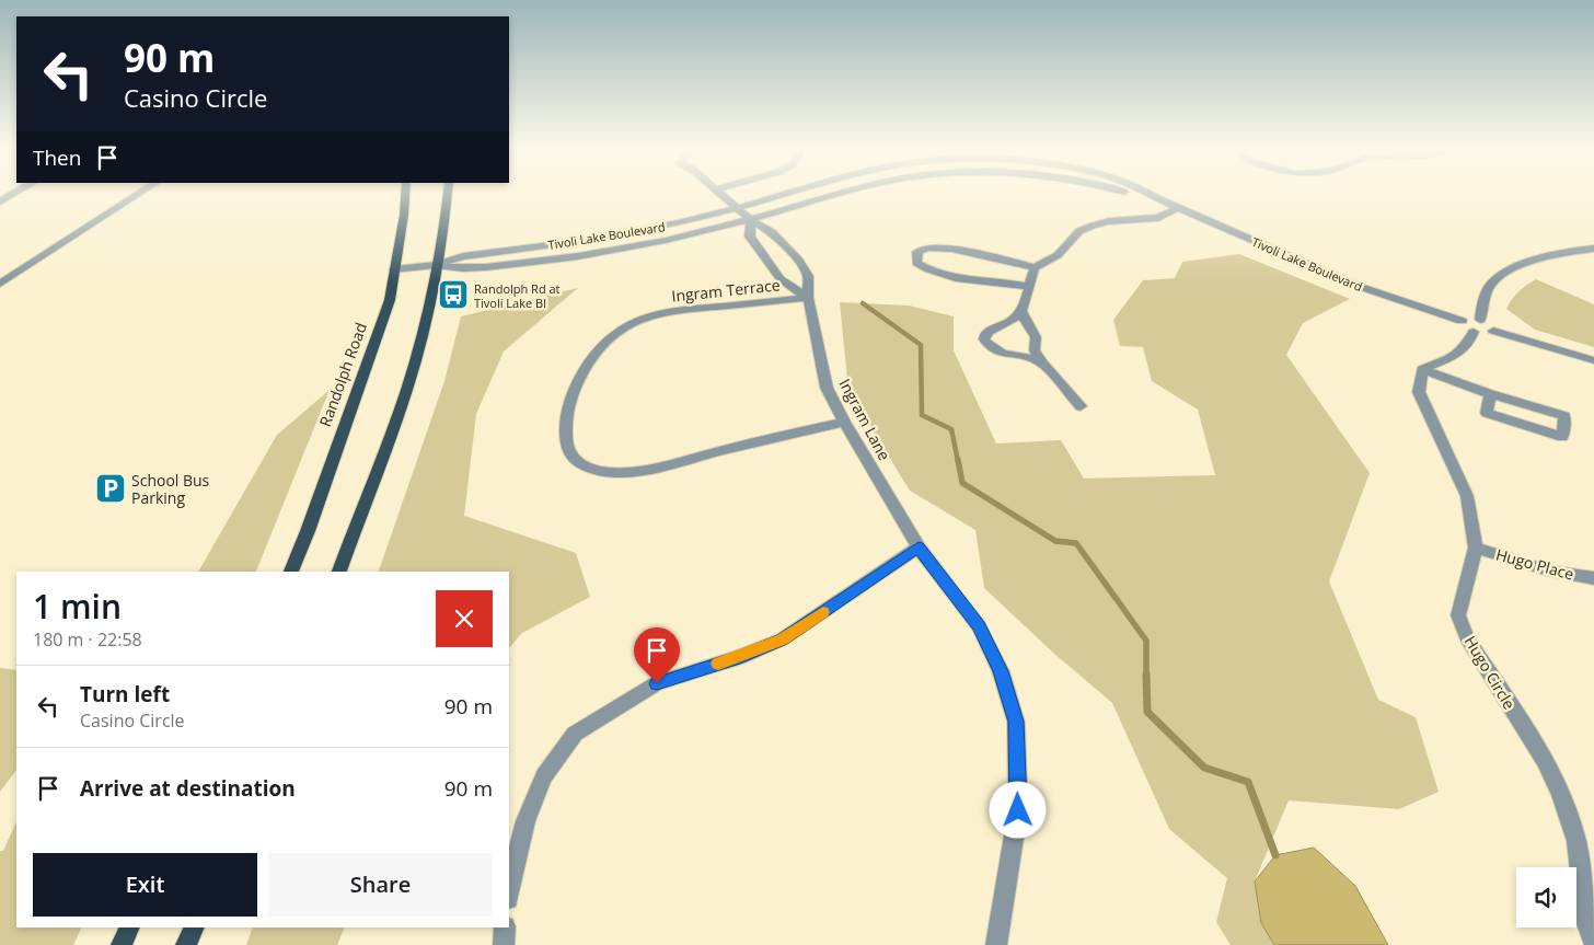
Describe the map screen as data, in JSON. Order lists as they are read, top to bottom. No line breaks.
{"streets":{"main road":["Randolph Road"],"street":["Tivoli Lake Boulevard","Ingram Terrace","Ingram Lane","Hugo Place","Hugo Circle"]},"crossings":[["Tivoli Lake Boulevard","Randolph Road"],["Tivoli Lake Boulevard","Ingram Lane"],["Ingram Terrace","Ingram Lane"],["Hugo Place","Hugo Circle"]],"places":{"bus stop":["Randolph Rd at Tivoli Lake Bl"],"parking":["School Bus Parking"]},"page":{"turn":["90 m","Casino Circle"],"then":"Then","heading":["1 min","180 m · 22:58"],"list":[{"name":"Turn left","note":"Casino Circle","value":"90 m"},{"name":"Arrive at destination","value":"90 m"}],"buttons":["Exit","Share"]}}
